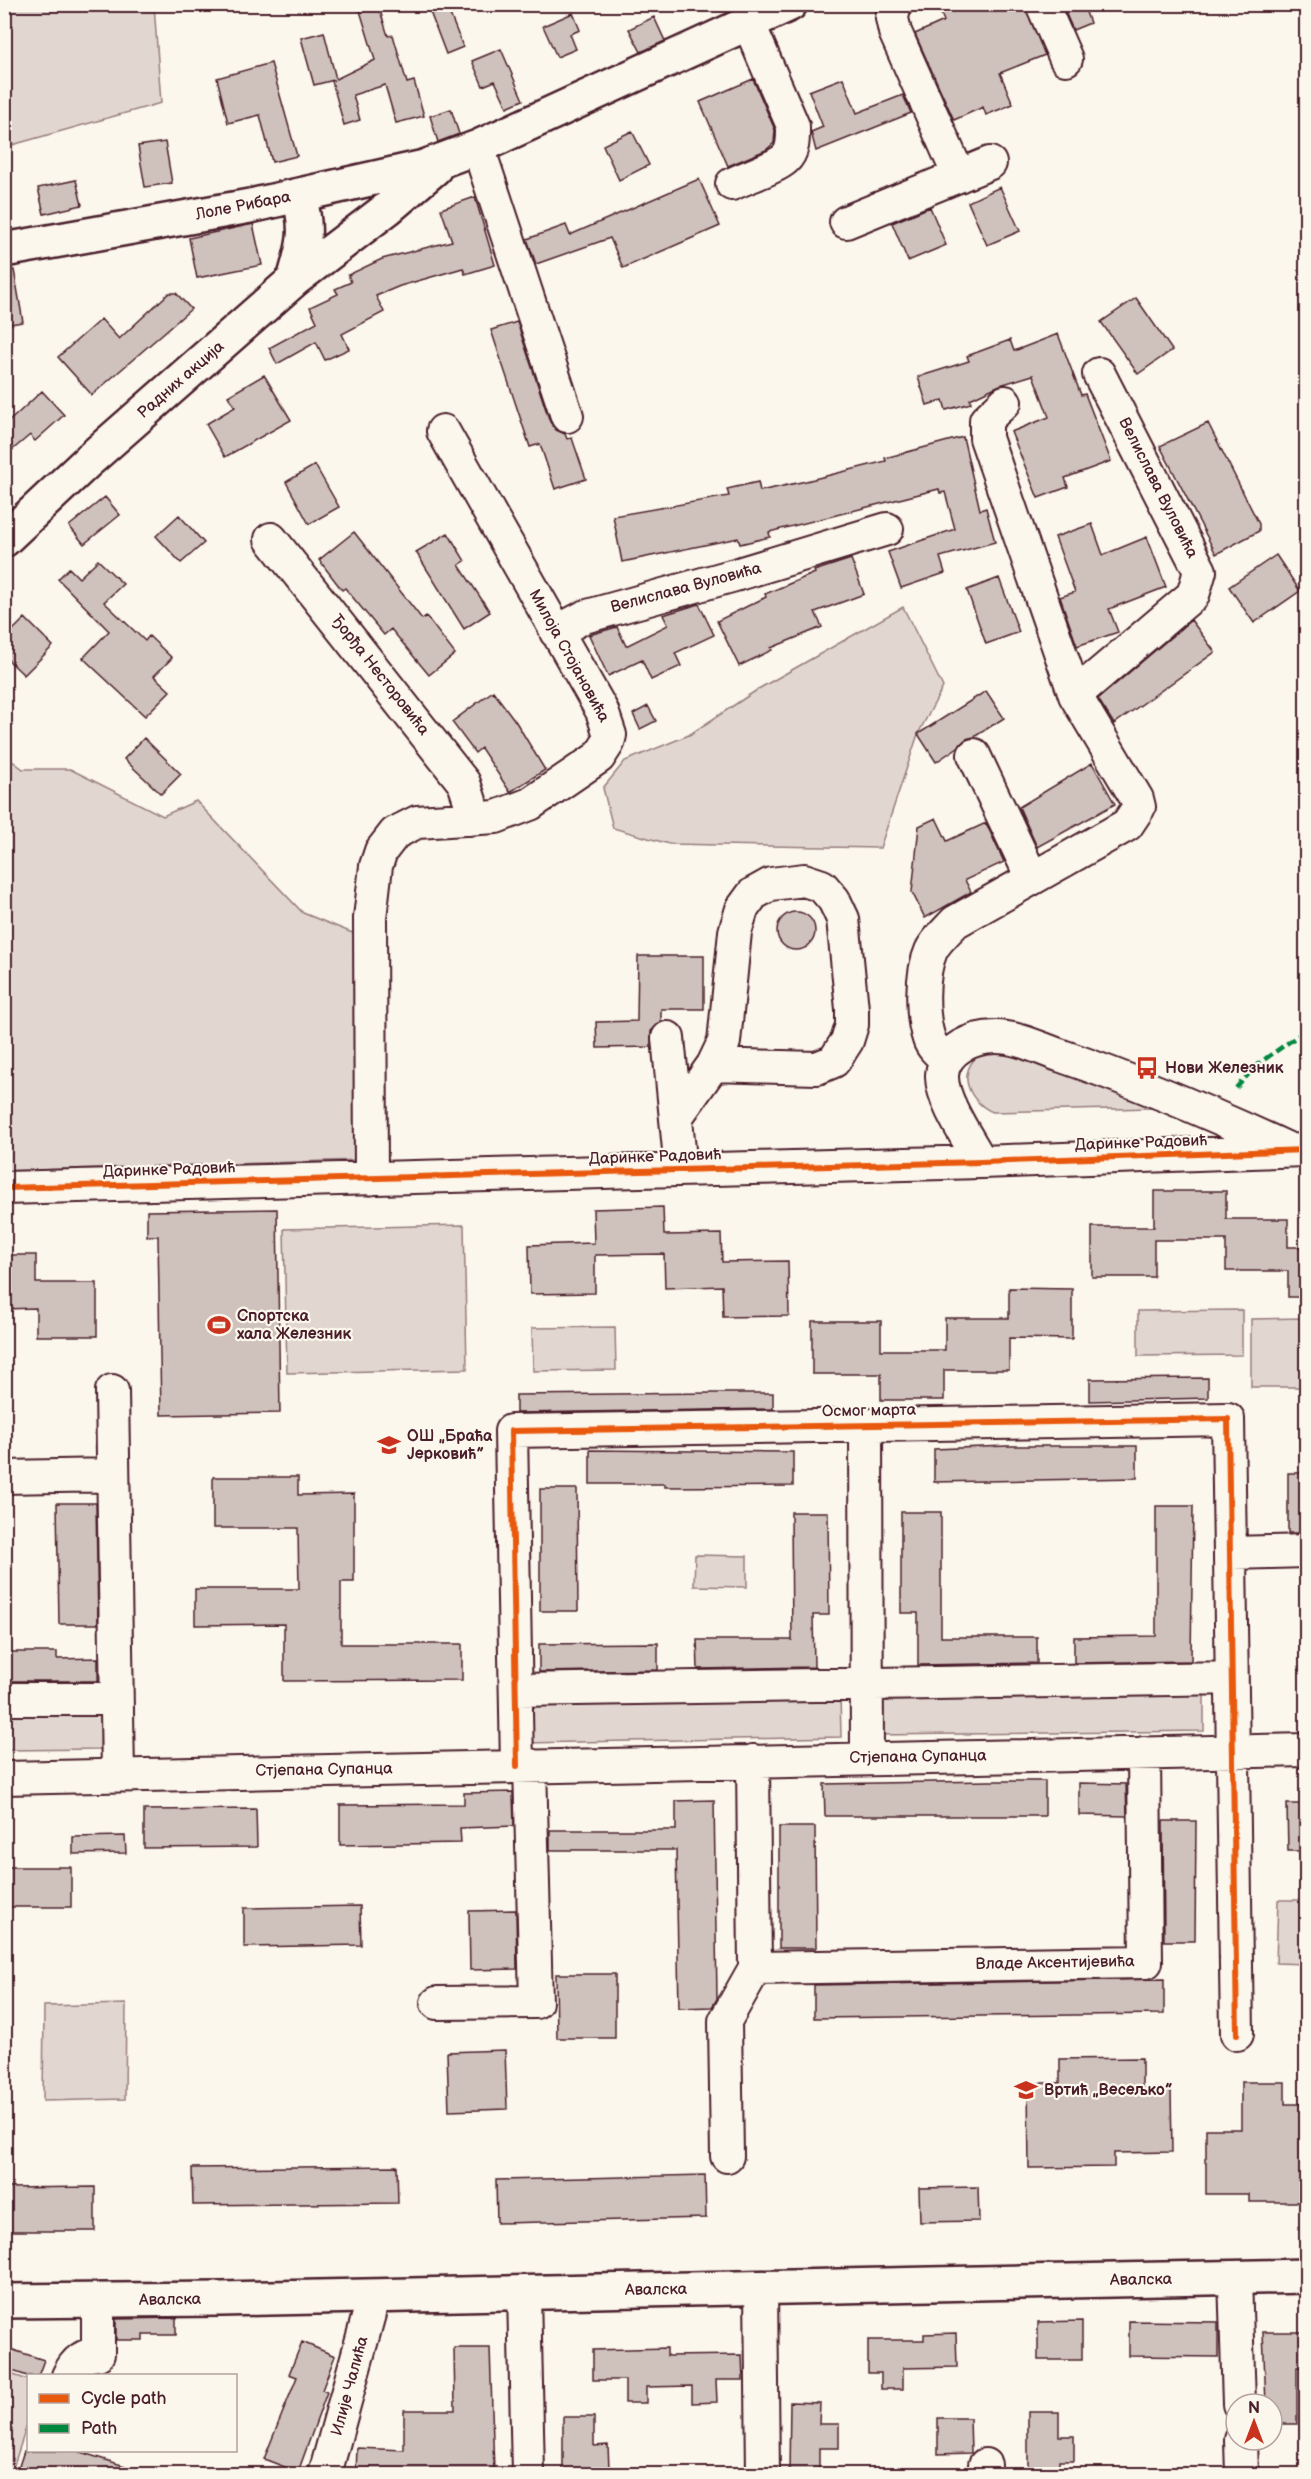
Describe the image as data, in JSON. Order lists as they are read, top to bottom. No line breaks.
{"streets":{"main road":["Лоле Рибара","Радних акција","Авалска"],"street":["Велислава Вуловића","Милоја Стојановића","Ђорђа Несторовића","Даринке Радовић","Осмог марта","Стјепана Супанца","Владе Аксентијевића","Илије Чалића"]},"crossings":[["Лоле Рибара","Радних акција"],["Велислава Вуловића","Милоја Стојановића"],["Милоја Стојановића","Ђорђа Несторовића"],["Милоја Стојановића","Даринке Радовић"],["Осмог марта","Стјепана Супанца"],["Стјепана Супанца","Владе Аксентијевића"],["Авалска","Илије Чалића"]],"places":{"bus stop":["Нови Железник"],"sports":["Спортска хала Железник"],"school or university":["ОШ „Браћа Јерковић”","Вртић „Весељко”"]},"legend":["Cycle path","Path"],"north":"top"}
